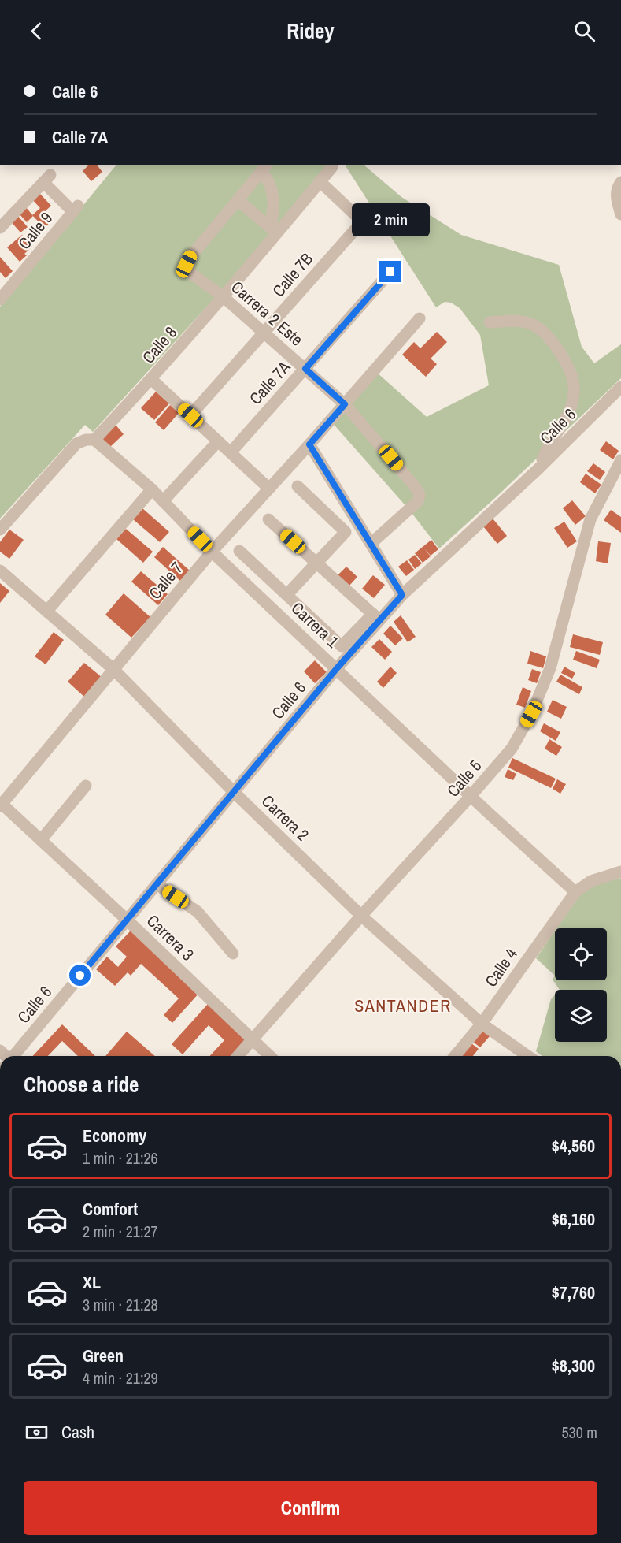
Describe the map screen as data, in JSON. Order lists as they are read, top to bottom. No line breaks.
{"streets":{"street":["Calle 9","Calle 7B","Carrera 2 Este","Calle 8","Calle 7A","Calle 6","Calle 7","Carrera 1","Calle 5","Carrera 2","Carrera 3","Calle 4"]},"crossings":[["Calle 7B","Carrera 2 Este"],["Calle 7B","Calle 8"],["Carrera 2 Este","Calle 8"],["Carrera 2 Este","Calle 7A"],["Carrera 2 Este","Calle 7"],["Calle 8","Carrera 1"],["Calle 6","Carrera 1"],["Calle 6","Carrera 2"],["Calle 6","Carrera 3"],["Calle 7","Carrera 1"],["Calle 7","Carrera 2"],["Calle 7","Carrera 3"],["Carrera 1","Calle 5"],["Carrera 1","Calle 4"],["Calle 5","Carrera 2"],["Calle 5","Carrera 3"],["Carrera 2","Calle 4"]],"districts":["SANTANDER"],"page":{"header":"Ridey","banner":["Calle 6","Calle 7A"],"bubble":"2 min","heading":"Choose a ride","list":[{"name":"Economy","note":"1 min · 21:26","value":"$4,560"},{"name":"Comfort","note":"2 min · 21:27","value":"$6,160"},{"name":"XL","note":"3 min · 21:28","value":"$7,760"},{"name":"Green","note":"4 min · 21:29","value":"$8,300"}],"pay":["Cash","530 m"],"buttons":"Confirm"}}
